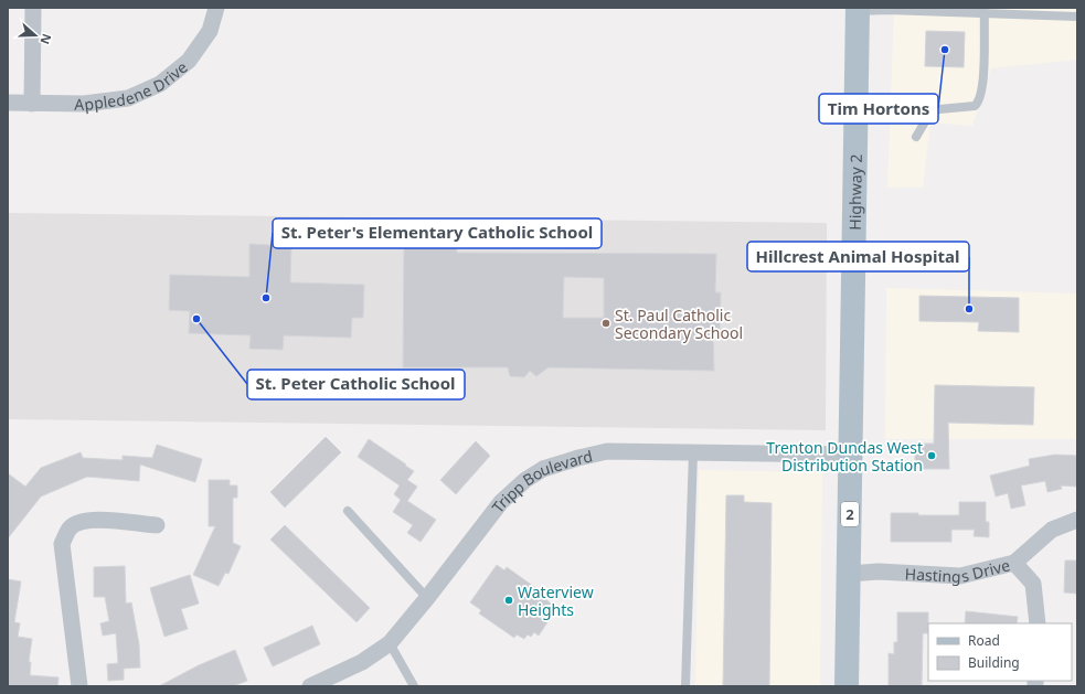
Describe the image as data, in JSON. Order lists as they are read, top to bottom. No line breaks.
{"streets":{"main road":["Highway 2","2"],"street":["Appledene Drive","Tripp Boulevard","Hastings Drive"]},"crossings":[["Highway 2","Tripp Boulevard"],["Highway 2","2"],["Tripp Boulevard","2"],["2","Hastings Drive"]],"places":["Tim Hortons","St. Peter's Elementary Catholic School","Hillcrest Animal Hospital","St. Peter Catholic School","St. Paul Catholic Secondary School","Trenton Dundas West Distribution Station","Waterview Heights"],"legend":["Road","Building"],"north":"right"}
